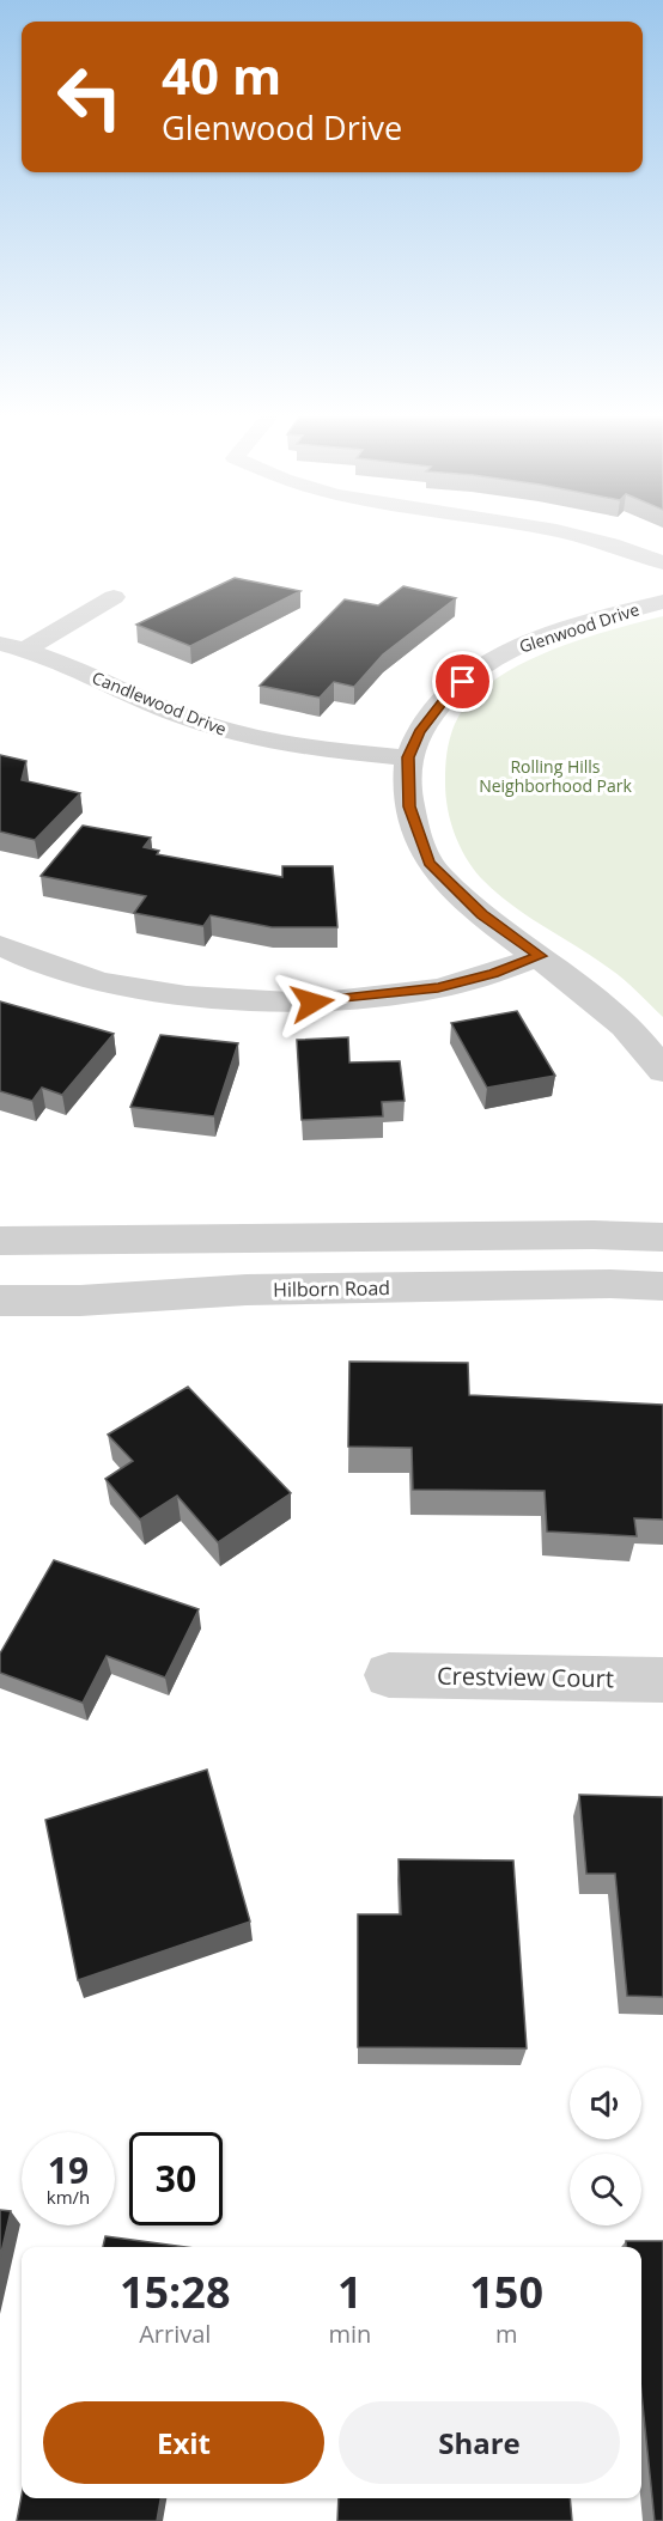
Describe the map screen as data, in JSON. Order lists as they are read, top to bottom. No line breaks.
{"streets":{"street":["Glenwood Drive","Candlewood Drive","Hilborn Road","Crestview Court"]},"crossings":[["Glenwood Drive","Candlewood Drive"]],"parks":["Rolling Hills Neighborhood Park"],"page":{"turn":["40 m","Glenwood Drive"],"speed":"19 km/h","limit":"30","eta":["15:28","Arrival","1","min","150","m"],"buttons":["Exit","Share"]}}
